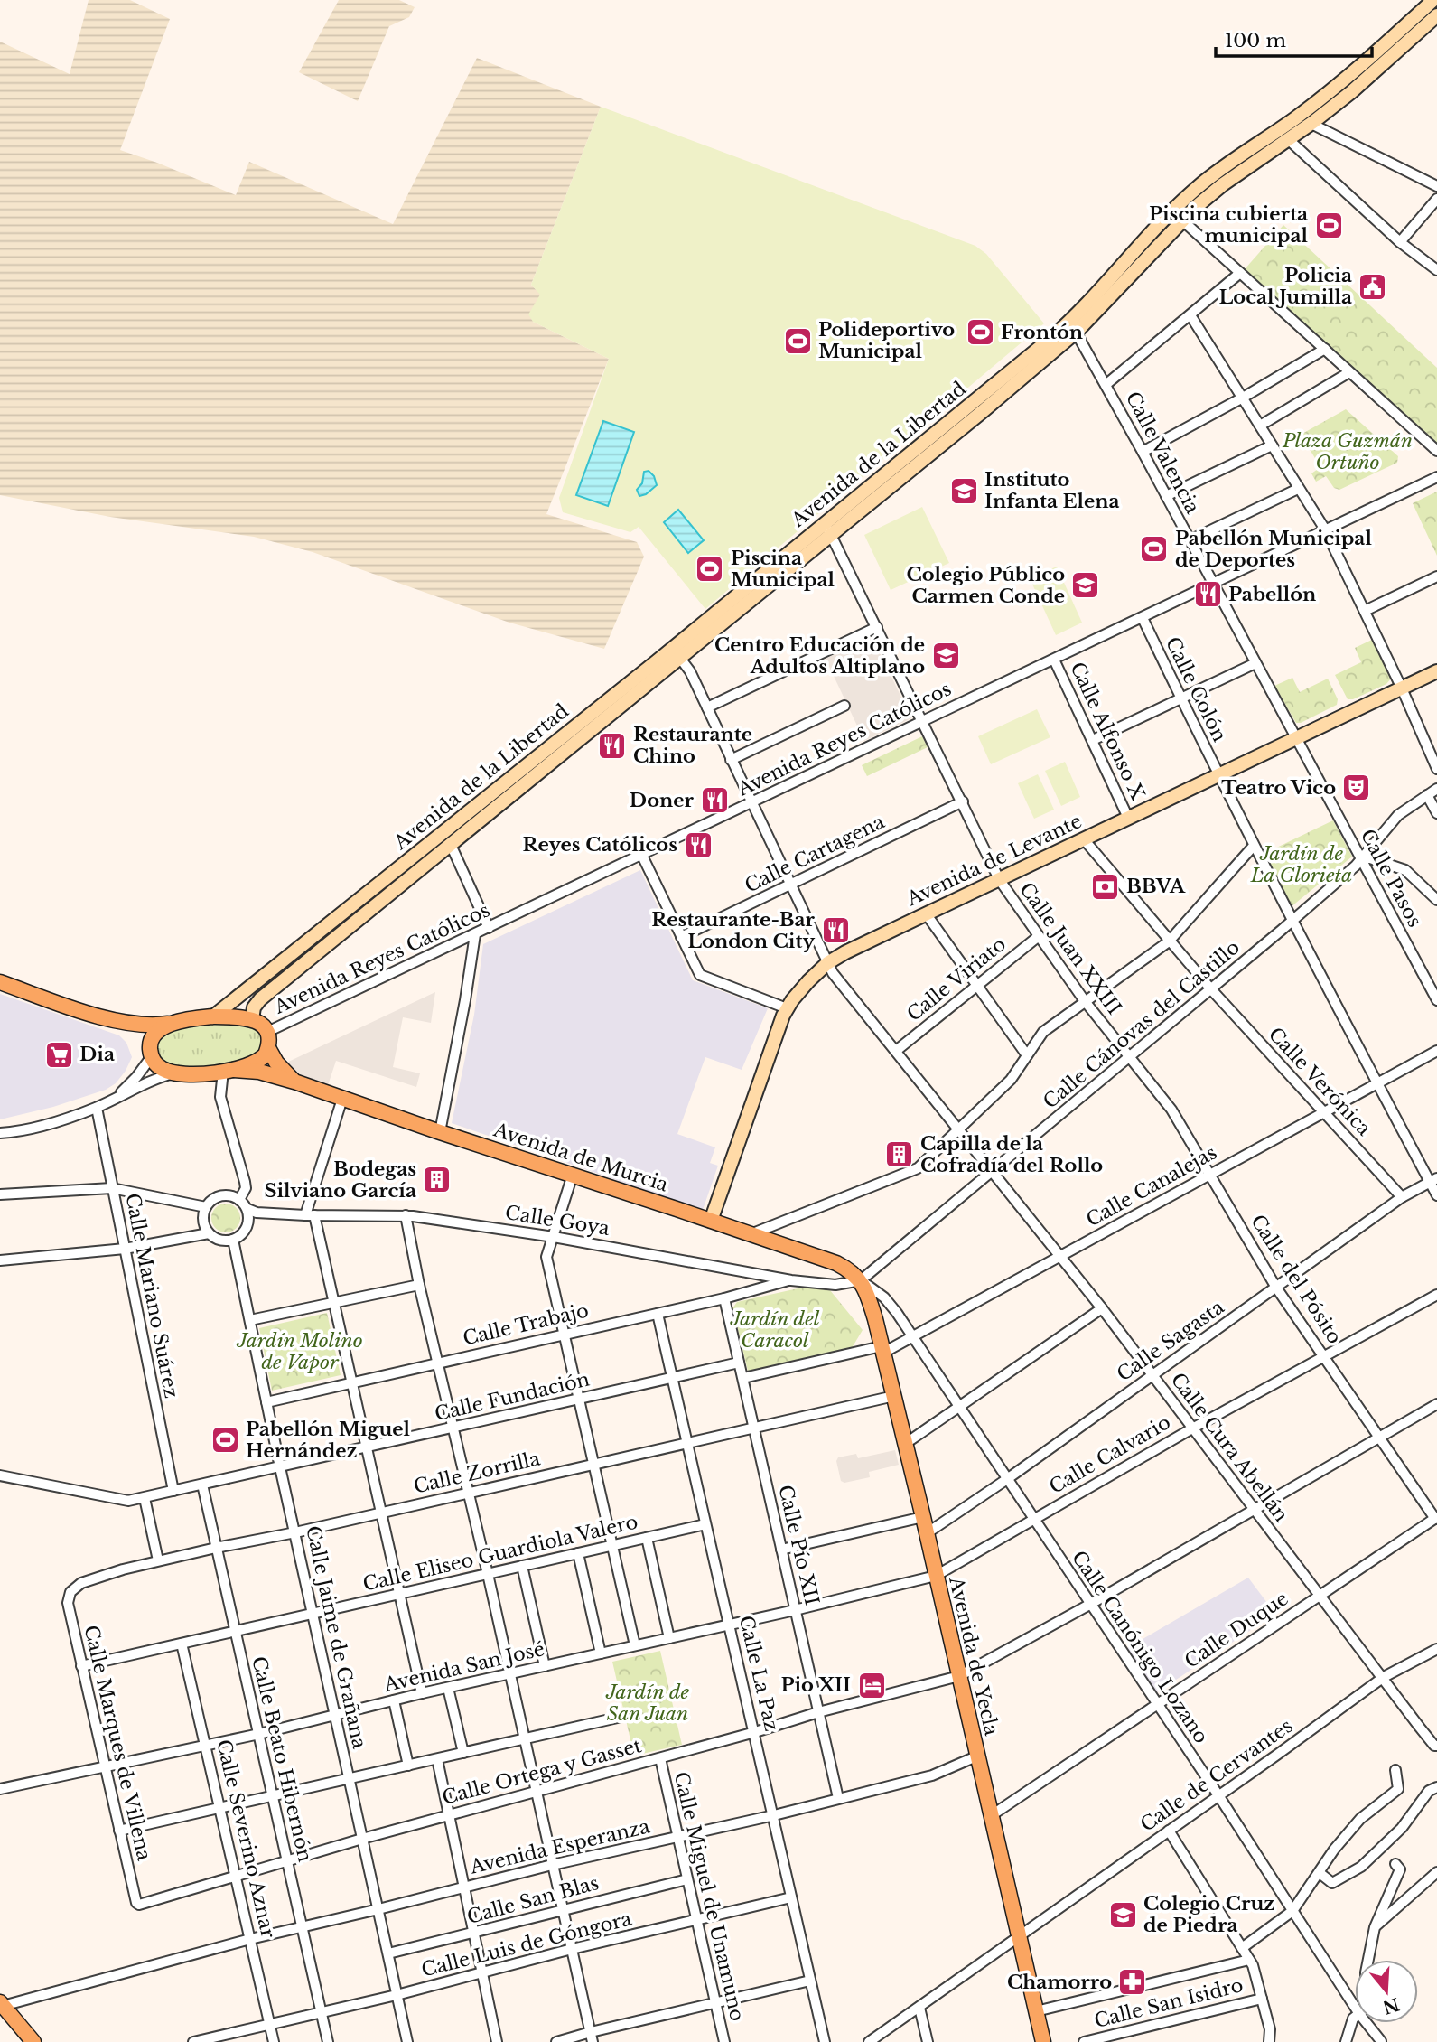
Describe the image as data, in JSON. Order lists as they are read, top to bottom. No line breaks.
{"streets":{"main road":["Avenida de la Libertad","Avenida de Levante","Avenida de Murcia","Avenida de Yecla"],"street":["Calle Valencia","Calle Colón","Calle Alfonso X","Avenida Reyes Católicos","Calle Cartagena","Calle Pasos","Calle Juan XXIII","Calle Viriato","Calle Cánovas del Castillo","Calle Verónica","Calle Canalejas","Calle Goya","Calle del Pósito","Calle Mariano Suárez","Calle Trabajo","Calle Sagasta","Calle Fundación","Calle Cura Abellán","Calle Calvario","Calle Zorrilla","Calle Pío XII","Calle Eliseo Guardiola Valero","Calle Duque","Calle Jaime de Grañana","Calle Canónigo Lozano","Avenida San José","Calle La Paz","Calle Marques de Villena","Calle Beato Hibernón","Calle Ortega y Gasset","Calle de Cervantes","Calle Severino Aznar","Avenida Esperanza","Calle Miguel de Unamuno","Calle San Blas","Calle Luis de Góngora","Calle San Isidro"]},"crossings":[["Calle Valencia","Avenida Reyes Católicos"],["Calle Valencia","Avenida de Levante"],["Calle Valencia","Calle Pasos"],["Avenida de la Libertad","Calle Cura Abellán"],["Calle Colón","Avenida Reyes Católicos"],["Calle Colón","Avenida de Levante"],["Calle Colón","Calle Cánovas del Castillo"],["Calle Colón","Calle Canalejas"],["Calle Colón","Calle Sagasta"],["Calle Alfonso X","Avenida Reyes Católicos"],["Calle Alfonso X","Avenida de Levante"],["Avenida Reyes Católicos","Calle Juan XXIII"],["Avenida Reyes Católicos","Calle Cura Abellán"],["Calle Cartagena","Calle Juan XXIII"],["Calle Cartagena","Calle Cura Abellán"],["Avenida de Levante","Calle Pasos"],["Avenida de Levante","Calle Juan XXIII"],["Avenida de Levante","Calle Verónica"],["Avenida de Levante","Avenida de Murcia"],["Avenida de Levante","Calle Cura Abellán"],["Calle Pasos","Calle Cánovas del Castillo"],["Calle Juan XXIII","Calle Viriato"],["Calle Juan XXIII","Calle Cánovas del Castillo"],["Calle Juan XXIII","Calle del Pósito"],["Calle Viriato","Calle Cura Abellán"],["Calle Cánovas del Castillo","Calle Verónica"],["Calle Cánovas del Castillo","Avenida de Murcia"],["Calle Cánovas del Castillo","Calle Goya"],["Calle Cánovas del Castillo","Calle del Pósito"],["Calle Cánovas del Castillo","Calle Cura Abellán"],["Calle Cánovas del Castillo","Calle Canónigo Lozano"],["Calle Cánovas del Castillo","Avenida de Yecla"],["Calle Verónica","Calle Canalejas"],["Calle Verónica","Calle Sagasta"],["Avenida de Murcia","Calle Goya"],["Avenida de Murcia","Calle Canónigo Lozano"],["Avenida de Murcia","Avenida de Yecla"],["Calle Canalejas","Calle del Pósito"],["Calle Canalejas","Calle Cura Abellán"],["Calle Canalejas","Calle Pío XII"],["Calle Canalejas","Calle Canónigo Lozano"],["Calle Canalejas","Avenida de Yecla"],["Calle Goya","Calle Trabajo"],["Calle Goya","Calle Jaime de Grañana"],["Calle Goya","Calle Canónigo Lozano"],["Calle Goya","Avenida de Yecla"],["Calle del Pósito","Calle Sagasta"],["Calle del Pósito","Calle Calvario"],["Calle del Pósito","Calle Duque"],["Calle del Pósito","Calle Ortega y Gasset"],["Calle Mariano Suárez","Calle Fundación"],["Calle Trabajo","Calle Pío XII"],["Calle Trabajo","Calle Jaime de Grañana"],["Calle Trabajo","Calle La Paz"],["Calle Sagasta","Calle Cura Abellán"],["Calle Sagasta","Calle Canónigo Lozano"],["Calle Sagasta","Avenida de Yecla"],["Calle Fundación","Calle Pío XII"],["Calle Fundación","Calle Jaime de Grañana"],["Calle Fundación","Calle La Paz"],["Calle Fundación","Calle Beato Hibernón"],["Calle Cura Abellán","Calle Calvario"],["Calle Cura Abellán","Calle Duque"],["Calle Cura Abellán","Calle Ortega y Gasset"],["Calle Cura Abellán","Calle de Cervantes"],["Calle Calvario","Calle Canónigo Lozano"],["Calle Calvario","Avenida de Yecla"],["Calle Calvario","Avenida San José"],["Calle Zorrilla","Calle Pío XII"],["Calle Zorrilla","Calle Jaime de Grañana"],["Calle Zorrilla","Avenida de Yecla"],["Calle Zorrilla","Calle La Paz"],["Calle Zorrilla","Calle Marques de Villena"],["Calle Zorrilla","Calle Beato Hibernón"],["Calle Pío XII","Avenida San José"],["Calle Pío XII","Calle Ortega y Gasset"],["Calle Pío XII","Avenida Esperanza"],["Calle Eliseo Guardiola Valero","Calle Jaime de Grañana"],["Calle Eliseo Guardiola Valero","Calle La Paz"],["Calle Eliseo Guardiola Valero","Calle Marques de Villena"],["Calle Eliseo Guardiola Valero","Calle Beato Hibernón"],["Calle Eliseo Guardiola Valero","Calle Severino Aznar"],["Calle Duque","Calle Canónigo Lozano"],["Calle Duque","Avenida de Yecla"],["Calle Jaime de Grañana","Avenida San José"],["Calle Jaime de Grañana","Calle Ortega y Gasset"],["Calle Jaime de Grañana","Avenida Esperanza"],["Calle Jaime de Grañana","Calle San Blas"],["Calle Jaime de Grañana","Calle Luis de Góngora"],["Calle Canónigo Lozano","Avenida de Yecla"],["Calle Canónigo Lozano","Calle Ortega y Gasset"],["Calle Canónigo Lozano","Calle de Cervantes"],["Avenida de Yecla","Avenida San José"],["Avenida de Yecla","Calle Ortega y Gasset"],["Avenida de Yecla","Calle de Cervantes"],["Avenida de Yecla","Avenida Esperanza"],["Avenida San José","Calle La Paz"],["Avenida San José","Calle Marques de Villena"],["Avenida San José","Calle Beato Hibernón"],["Avenida San José","Calle Severino Aznar"],["Calle La Paz","Calle Ortega y Gasset"],["Calle La Paz","Avenida Esperanza"],["Calle La Paz","Calle Luis de Góngora"],["Calle Marques de Villena","Calle Ortega y Gasset"],["Calle Beato Hibernón","Calle Ortega y Gasset"],["Calle Beato Hibernón","Avenida Esperanza"],["Calle Beato Hibernón","Calle Luis de Góngora"],["Calle Ortega y Gasset","Calle Severino Aznar"],["Calle Ortega y Gasset","Calle Miguel de Unamuno"],["Calle Severino Aznar","Avenida Esperanza"],["Calle Severino Aznar","Calle Luis de Góngora"],["Avenida Esperanza","Calle Miguel de Unamuno"],["Calle Miguel de Unamuno","Calle San Blas"],["Calle Miguel de Unamuno","Calle Luis de Góngora"]],"parks":["Plaza Guzmán Ortuño","Jardín de La Glorieta","Jardín del Caracol","Jardín Molino de Vapor","Jardín de San Juan"],"places":{"sports":["Piscina cubierta municipal","Frontón","Polideportivo Municipal","Pabellón Municipal de Deportes","Piscina Municipal","Pabellón Miguel Hernández"],"public building":["Policia Local Jumilla"],"school or university":["Instituto Infanta Elena","Colegio Público Carmen Conde","Centro Educación de Adultos Altiplano","Colegio Cruz de Piedra"],"restaurant":["Pabellón","Restaurante Chino","Doner","Reyes Católicos","Restaurante-Bar London City"],"theatre":["Teatro Vico"],"bank":["BBVA"],"supermarket":["Dia"],"building":["Capilla de la Cofradía del Rollo","Bodegas Silviano García"],"hotel":["Pio XII"],"pharmacy":["Chamorro"]},"scale_bar":"100 m","north":"bottom"}
